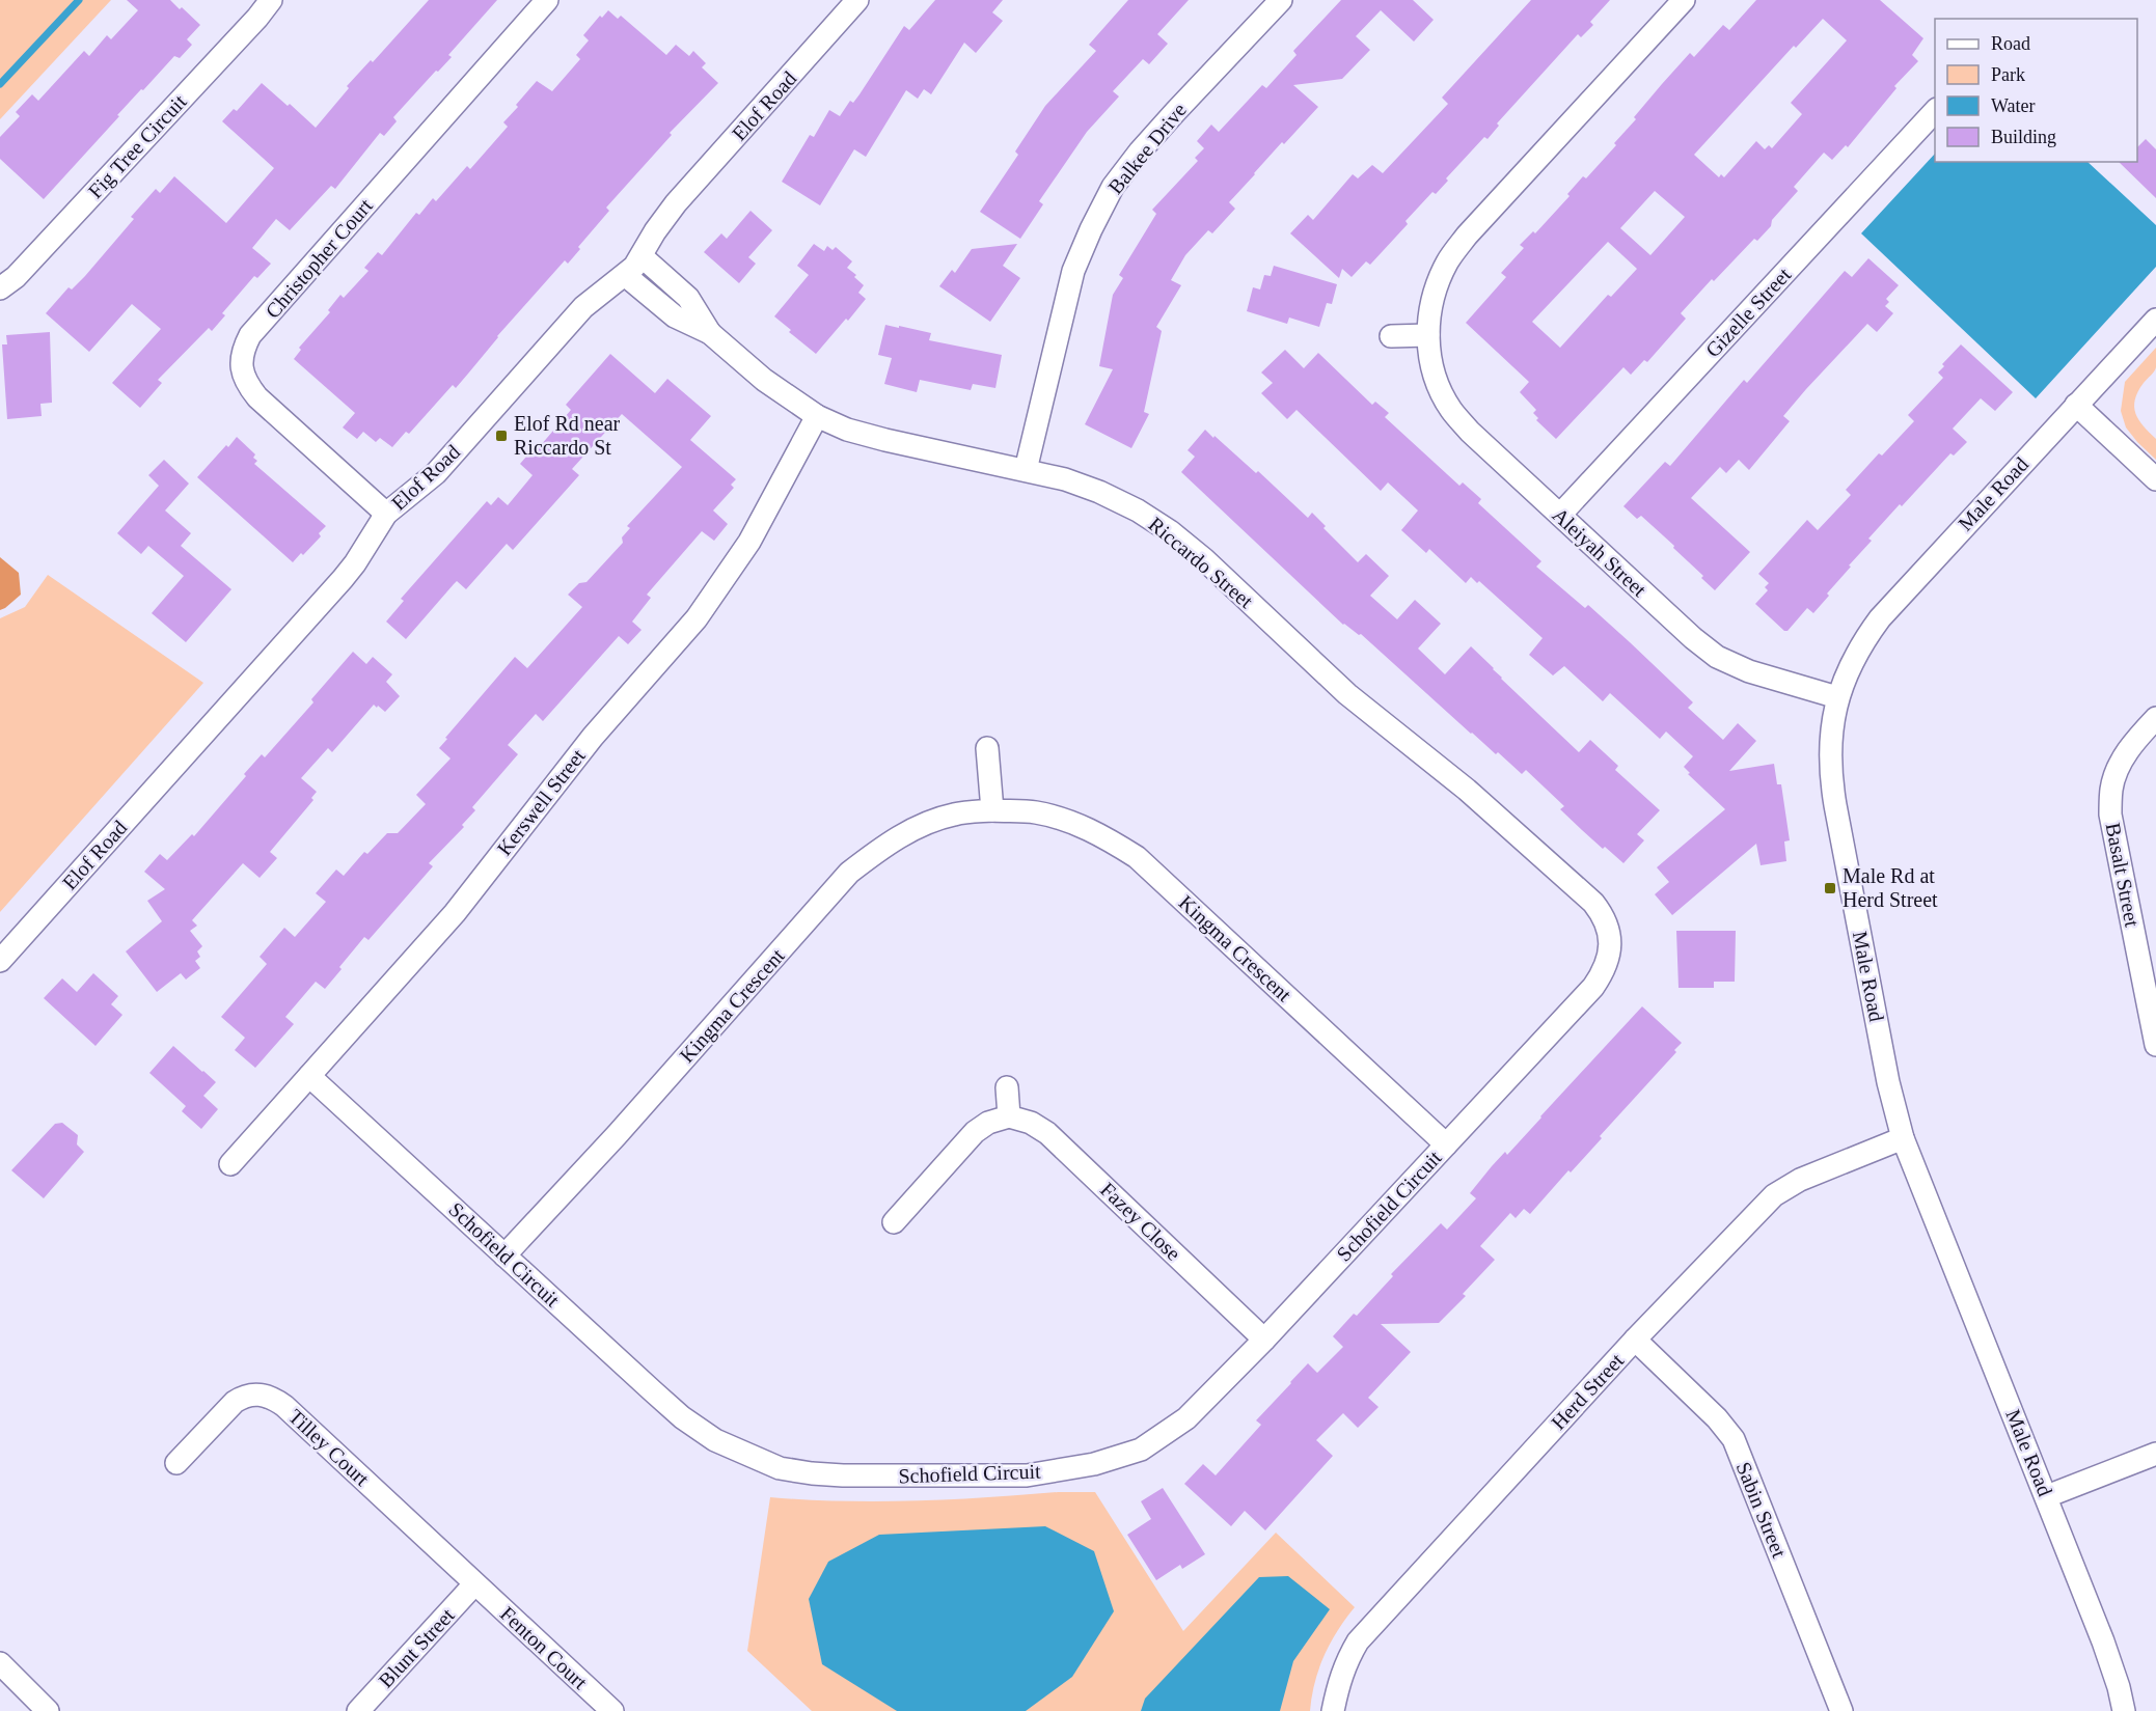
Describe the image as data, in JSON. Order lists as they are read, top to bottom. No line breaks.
{"streets":{"street":["Elof Road","Fig Tree Circuit","Balkee Drive","Christopher Court","Gizelle Street","Male Road","Aleiyah Street","Riccardo Street","Kerswell Street","Basalt Street","Kingma Crescent","Schofield Circuit","Fazey Close","Herd Street","Tilley Court","Sabin Street","Blunt Street","Fenton Court"]},"crossings":[["Elof Road","Christopher Court"],["Elof Road","Riccardo Street"],["Balkee Drive","Riccardo Street"],["Gizelle Street","Aleiyah Street"],["Male Road","Aleiyah Street"],["Male Road","Herd Street"],["Riccardo Street","Kerswell Street"],["Riccardo Street","Schofield Circuit"],["Kerswell Street","Schofield Circuit"],["Kingma Crescent","Schofield Circuit"],["Schofield Circuit","Fazey Close"],["Herd Street","Sabin Street"],["Tilley Court","Blunt Street"],["Tilley Court","Fenton Court"],["Blunt Street","Fenton Court"]],"places":{"transit":["Elof Rd near Riccardo St","Male Rd at Herd Street"]},"legend":["Road","Park","Water","Building"]}
